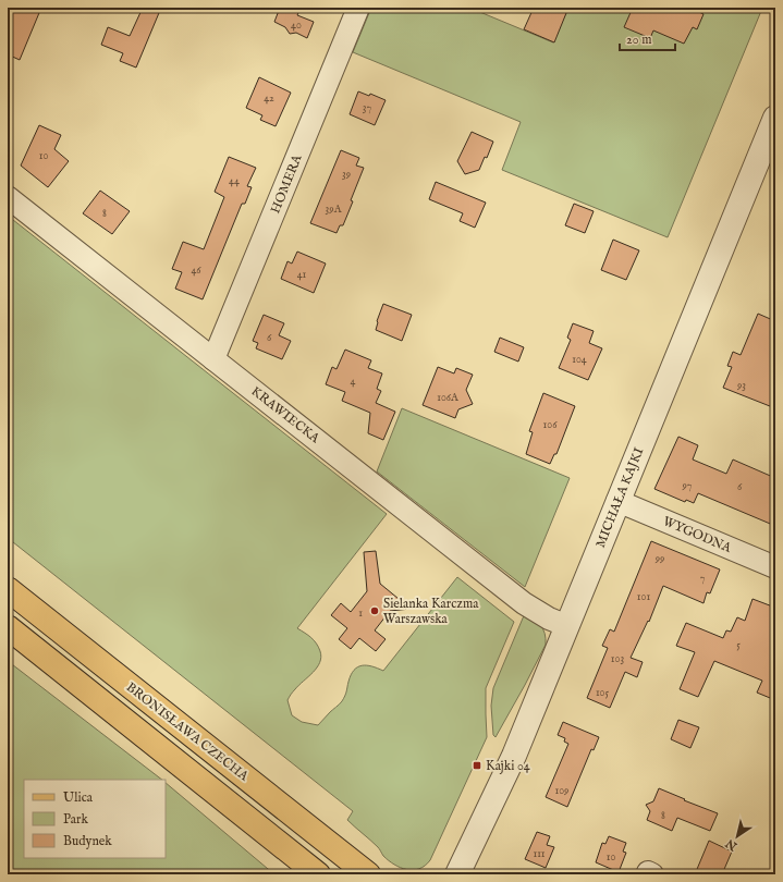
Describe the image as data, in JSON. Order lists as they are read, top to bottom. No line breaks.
{"streets":{"main road":["BRONISŁAWA CZECHA"],"street":["HOMERA","KRAWIECKA","MICHAŁA KAJKI","WYGODNA"]},"crossings":[["HOMERA","KRAWIECKA"],["KRAWIECKA","MICHAŁA KAJKI"],["MICHAŁA KAJKI","WYGODNA"]],"places":{"other":["Sielanka Karczma Warszawska"],"transit":["Kajki 04"]},"house_numbers":["40","42","37","10","39","44","39A","8","46","41","6","104","4","93","106A","106","97","6","99","7","101","1","5","103","105","109","8","111","10"],"legend":["Ulica","Park","Budynek"],"scale_bar":"20 m","north":"bottom left"}
